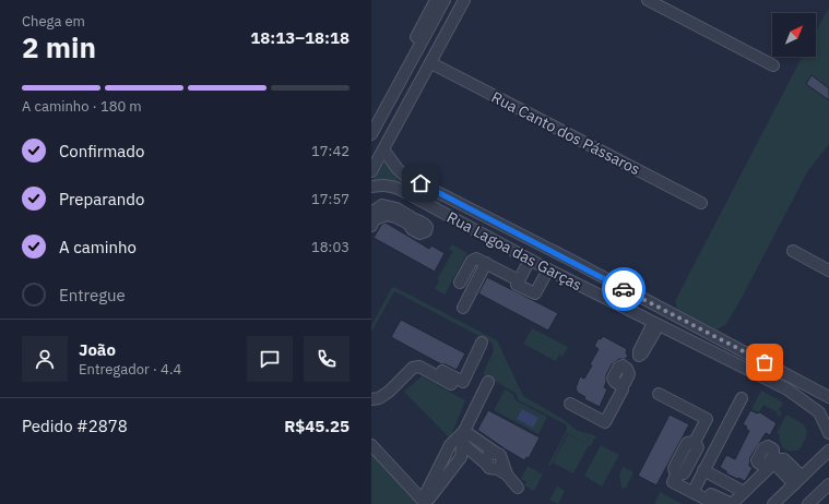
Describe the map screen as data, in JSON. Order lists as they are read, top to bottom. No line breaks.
{"streets":{"street":["Rua Canto dos Pássaros","Rua Lagoa das Garças"]},"north":"top right","page":{"heading":["2 min","Chega em","18:13–18:18"],"panel":["João","Entregador · 4.4","Pedido #2878","R$45.25"],"bar":"A caminho · 180 m","list":[["Confirmado","17:42"],["Preparando","17:57"],["A caminho","18:03"],"Entregue"]}}
